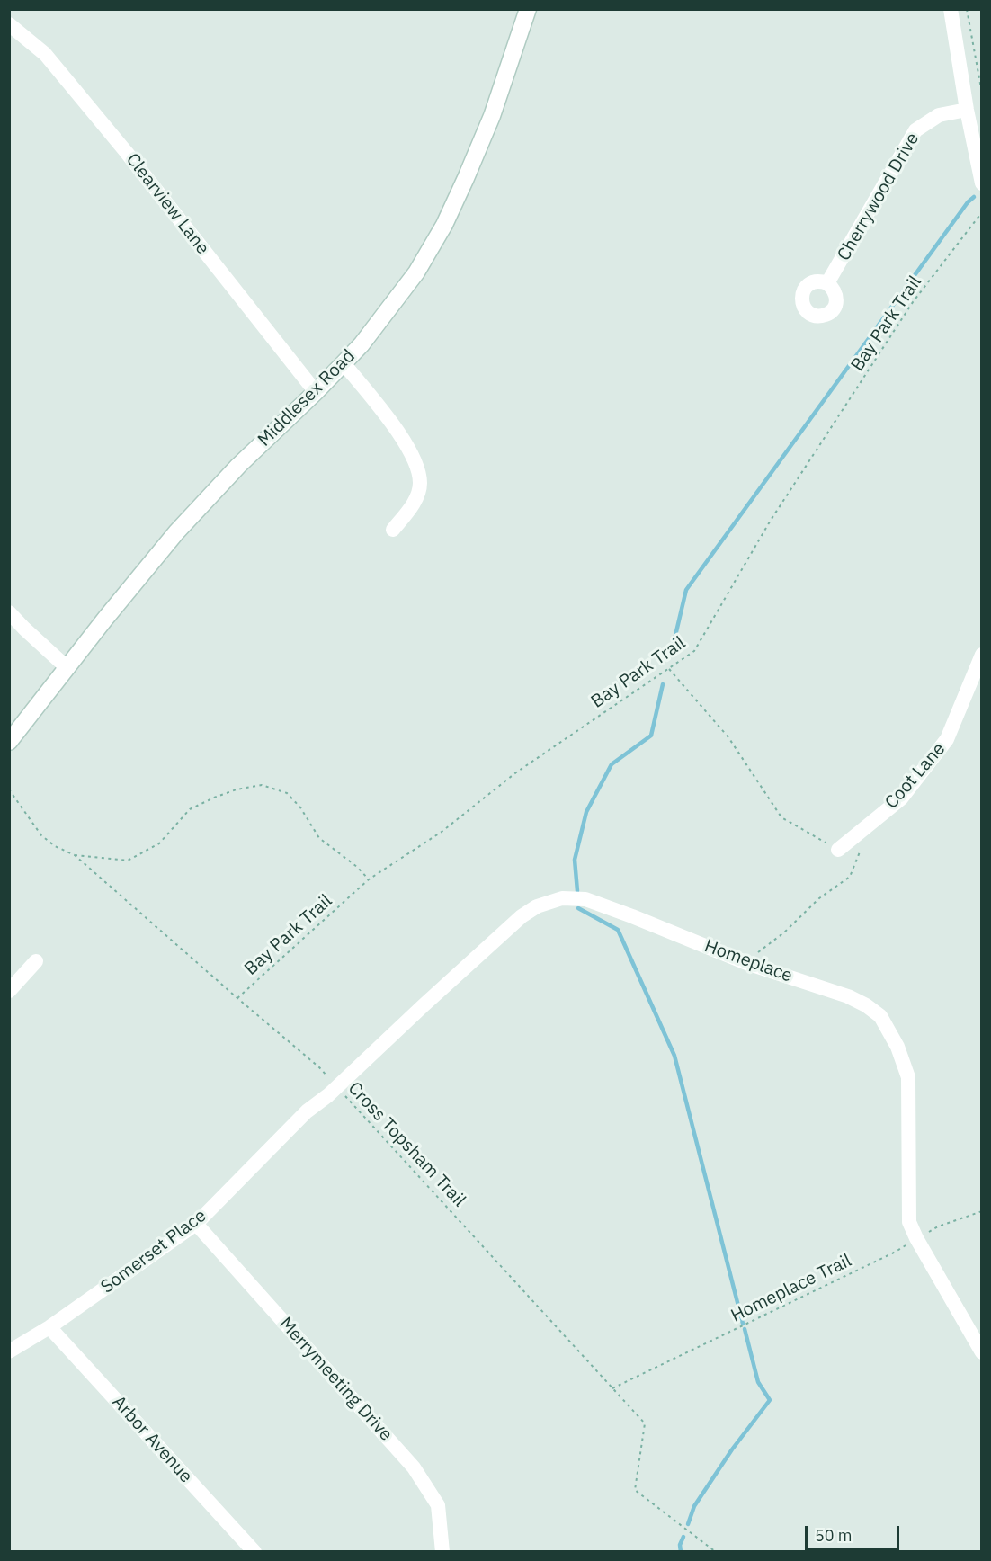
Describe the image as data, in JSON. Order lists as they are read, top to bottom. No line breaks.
{"streets":{"main road":["Middlesex Road"],"street":["Cherrywood Drive","Clearview Lane","Coot Lane","Homeplace","Somerset Place","Merrymeeting Drive","Arbor Avenue"],"path":["Bay Park Trail","Cross Topsham Trail","Homeplace Trail"]},"crossings":[["Clearview Lane","Middlesex Road"],["Bay Park Trail","Cross Topsham Trail"],["Homeplace","Cross Topsham Trail"],["Homeplace","Somerset Place"],["Homeplace","Homeplace Trail"],["Cross Topsham Trail","Homeplace Trail"],["Somerset Place","Merrymeeting Drive"],["Somerset Place","Arbor Avenue"]],"scale_bar":"50 m"}
